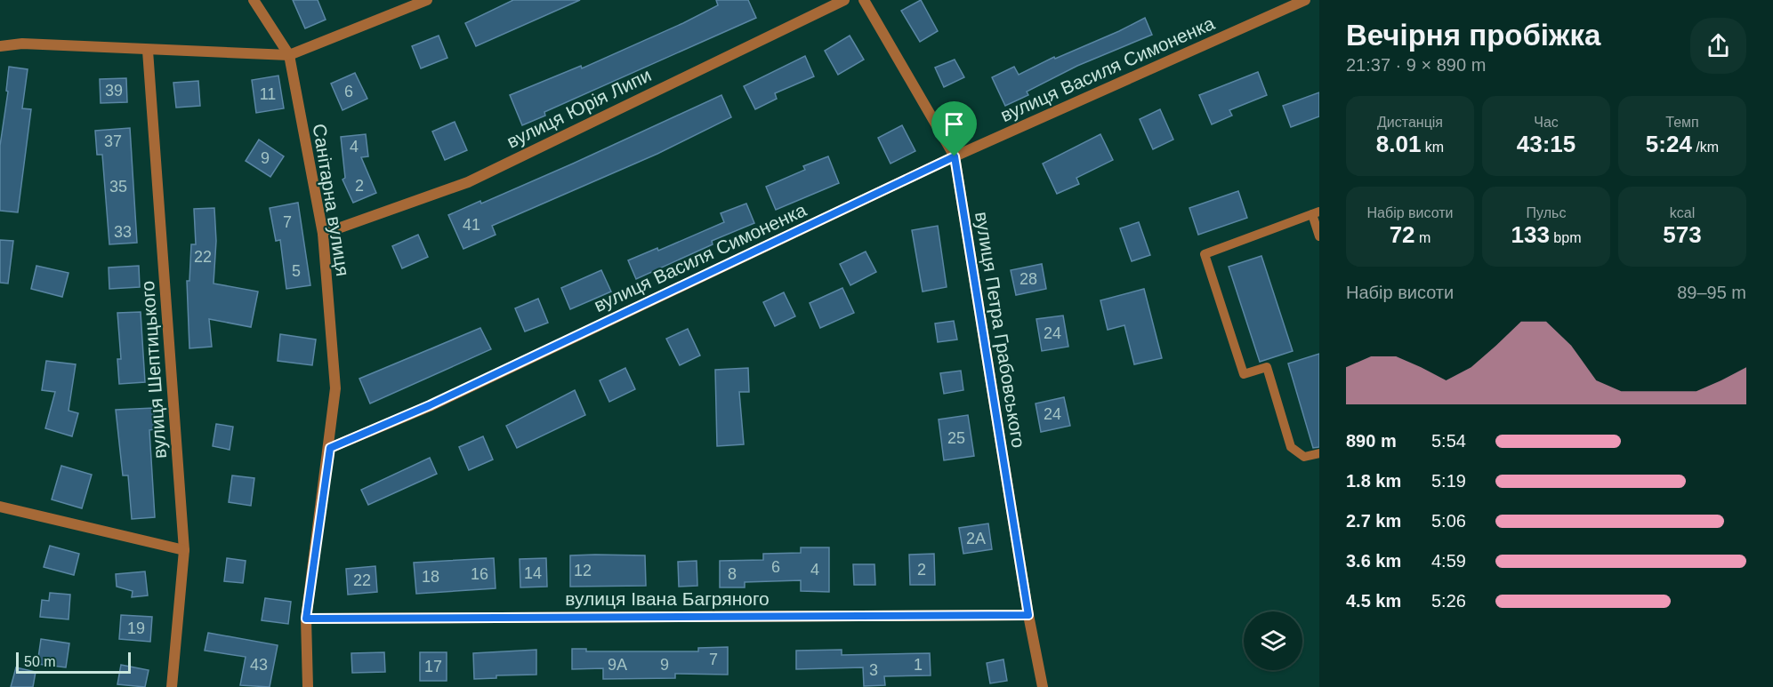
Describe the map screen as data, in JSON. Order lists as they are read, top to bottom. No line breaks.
{"streets":{"street":["вулиця Василя Симоненка","вулиця Юрія Липи","Санітарна вулиця","вулиця Петра Грабовського","вулиця Шептицького","вулиця Івана Багряного"]},"crossings":[["вулиця Василя Симоненка","Санітарна вулиця"],["вулиця Василя Симоненка","вулиця Петра Грабовського"],["вулиця Юрія Липи","Санітарна вулиця"],["вулиця Петра Грабовського","вулиця Івана Багряного"]],"house_numbers":["39","6","11","37","4","9","2","35","7","41","33","22","5","28","24","24","25","2А","6","4","2","12","14","16","8","18","22","19","7","43","9А","9","1","17","3"],"scale_bar":"50 m","page":{"heading":["Вечірня пробіжка","21:37 · 9 × 890 m"],"stats":[["Дистанція","8.01 km"],["Час","43:15"],["Темп","5:24 /km"],["Набір висоти","72 m"],["Пульс","133 bpm"],["kcal","573"]],"chart":["Набір висоти","89–95 m"],"list":[{"name":"890 m","note":"5:54"},{"name":"1.8 km","note":"5:19"},{"name":"2.7 km","note":"5:06"},{"name":"3.6 km","note":"4:59"},{"name":"4.5 km","note":"5:26"}],"scale":"50 m"}}
